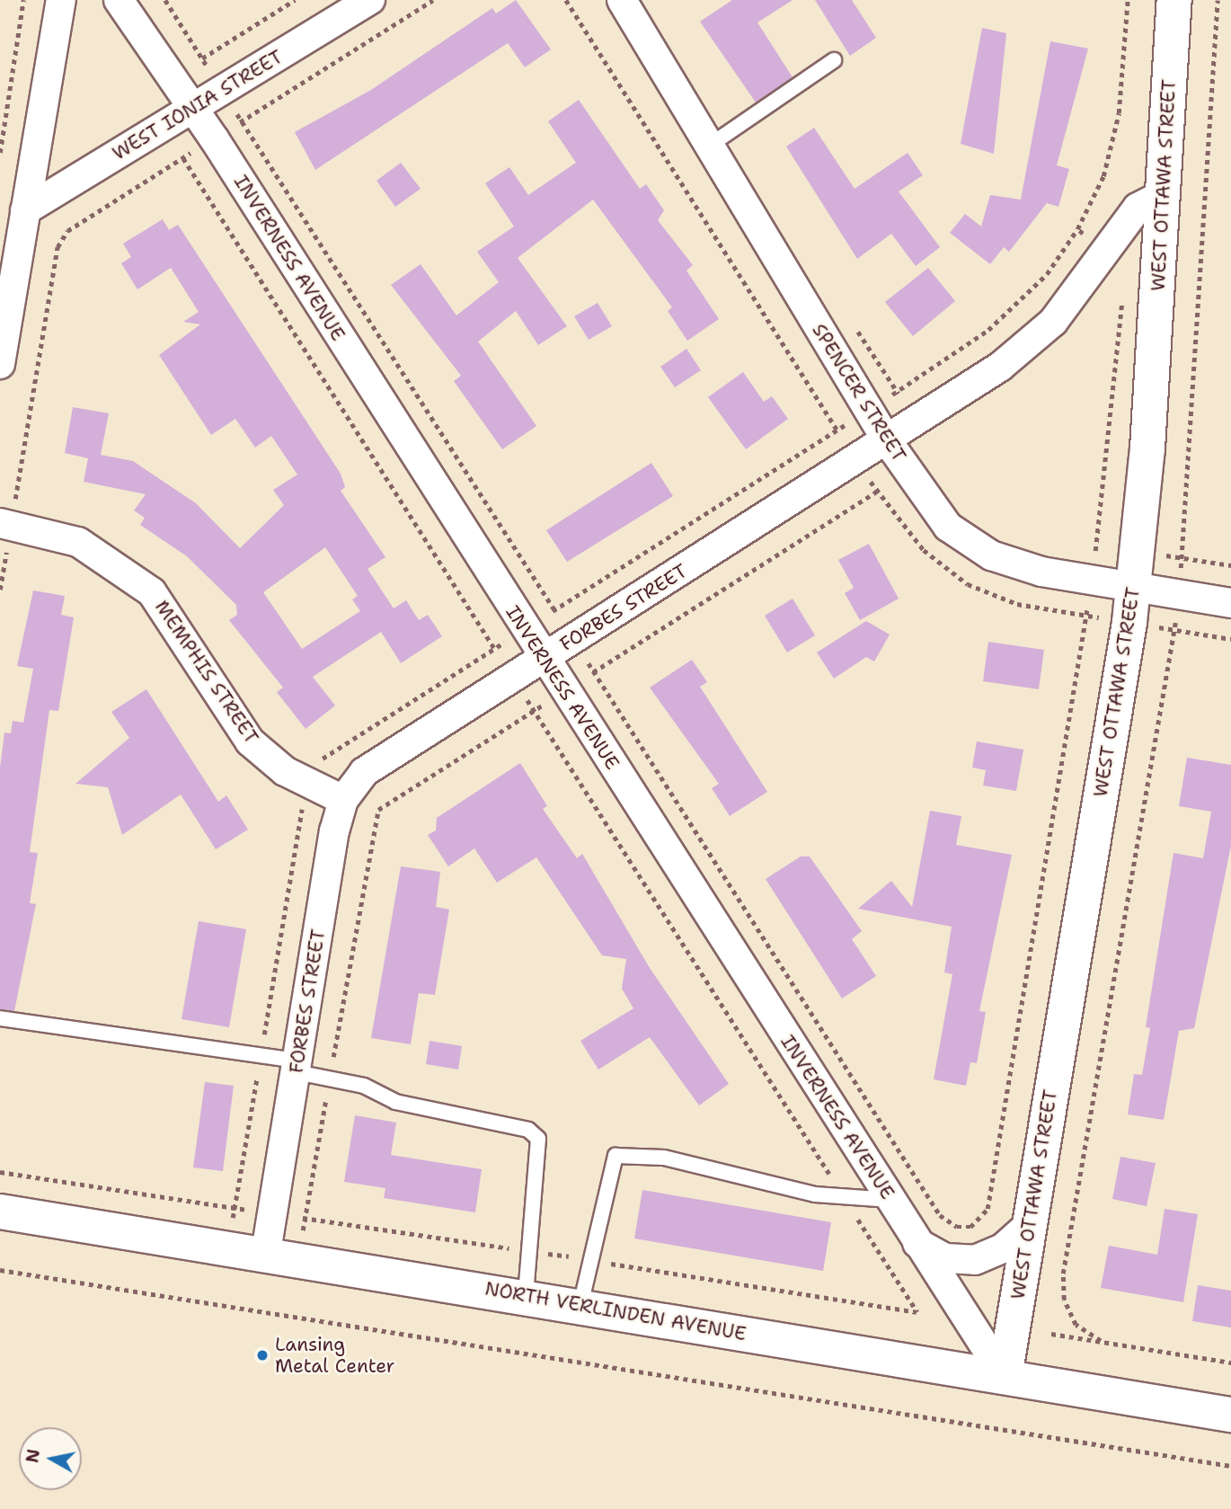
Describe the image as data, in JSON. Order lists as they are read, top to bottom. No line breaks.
{"streets":{"street":["WEST IONIA STREET","WEST OTTAWA STREET","INVERNESS AVENUE","SPENCER STREET","FORBES STREET","MEMPHIS STREET","NORTH VERLINDEN AVENUE"]},"crossings":[["WEST IONIA STREET","INVERNESS AVENUE"],["WEST OTTAWA STREET","INVERNESS AVENUE"],["WEST OTTAWA STREET","SPENCER STREET"],["WEST OTTAWA STREET","FORBES STREET"],["WEST OTTAWA STREET","NORTH VERLINDEN AVENUE"],["INVERNESS AVENUE","FORBES STREET"],["INVERNESS AVENUE","NORTH VERLINDEN AVENUE"],["SPENCER STREET","FORBES STREET"],["FORBES STREET","MEMPHIS STREET"],["FORBES STREET","NORTH VERLINDEN AVENUE"]],"places":["Lansing Metal Center"],"north":"left"}
